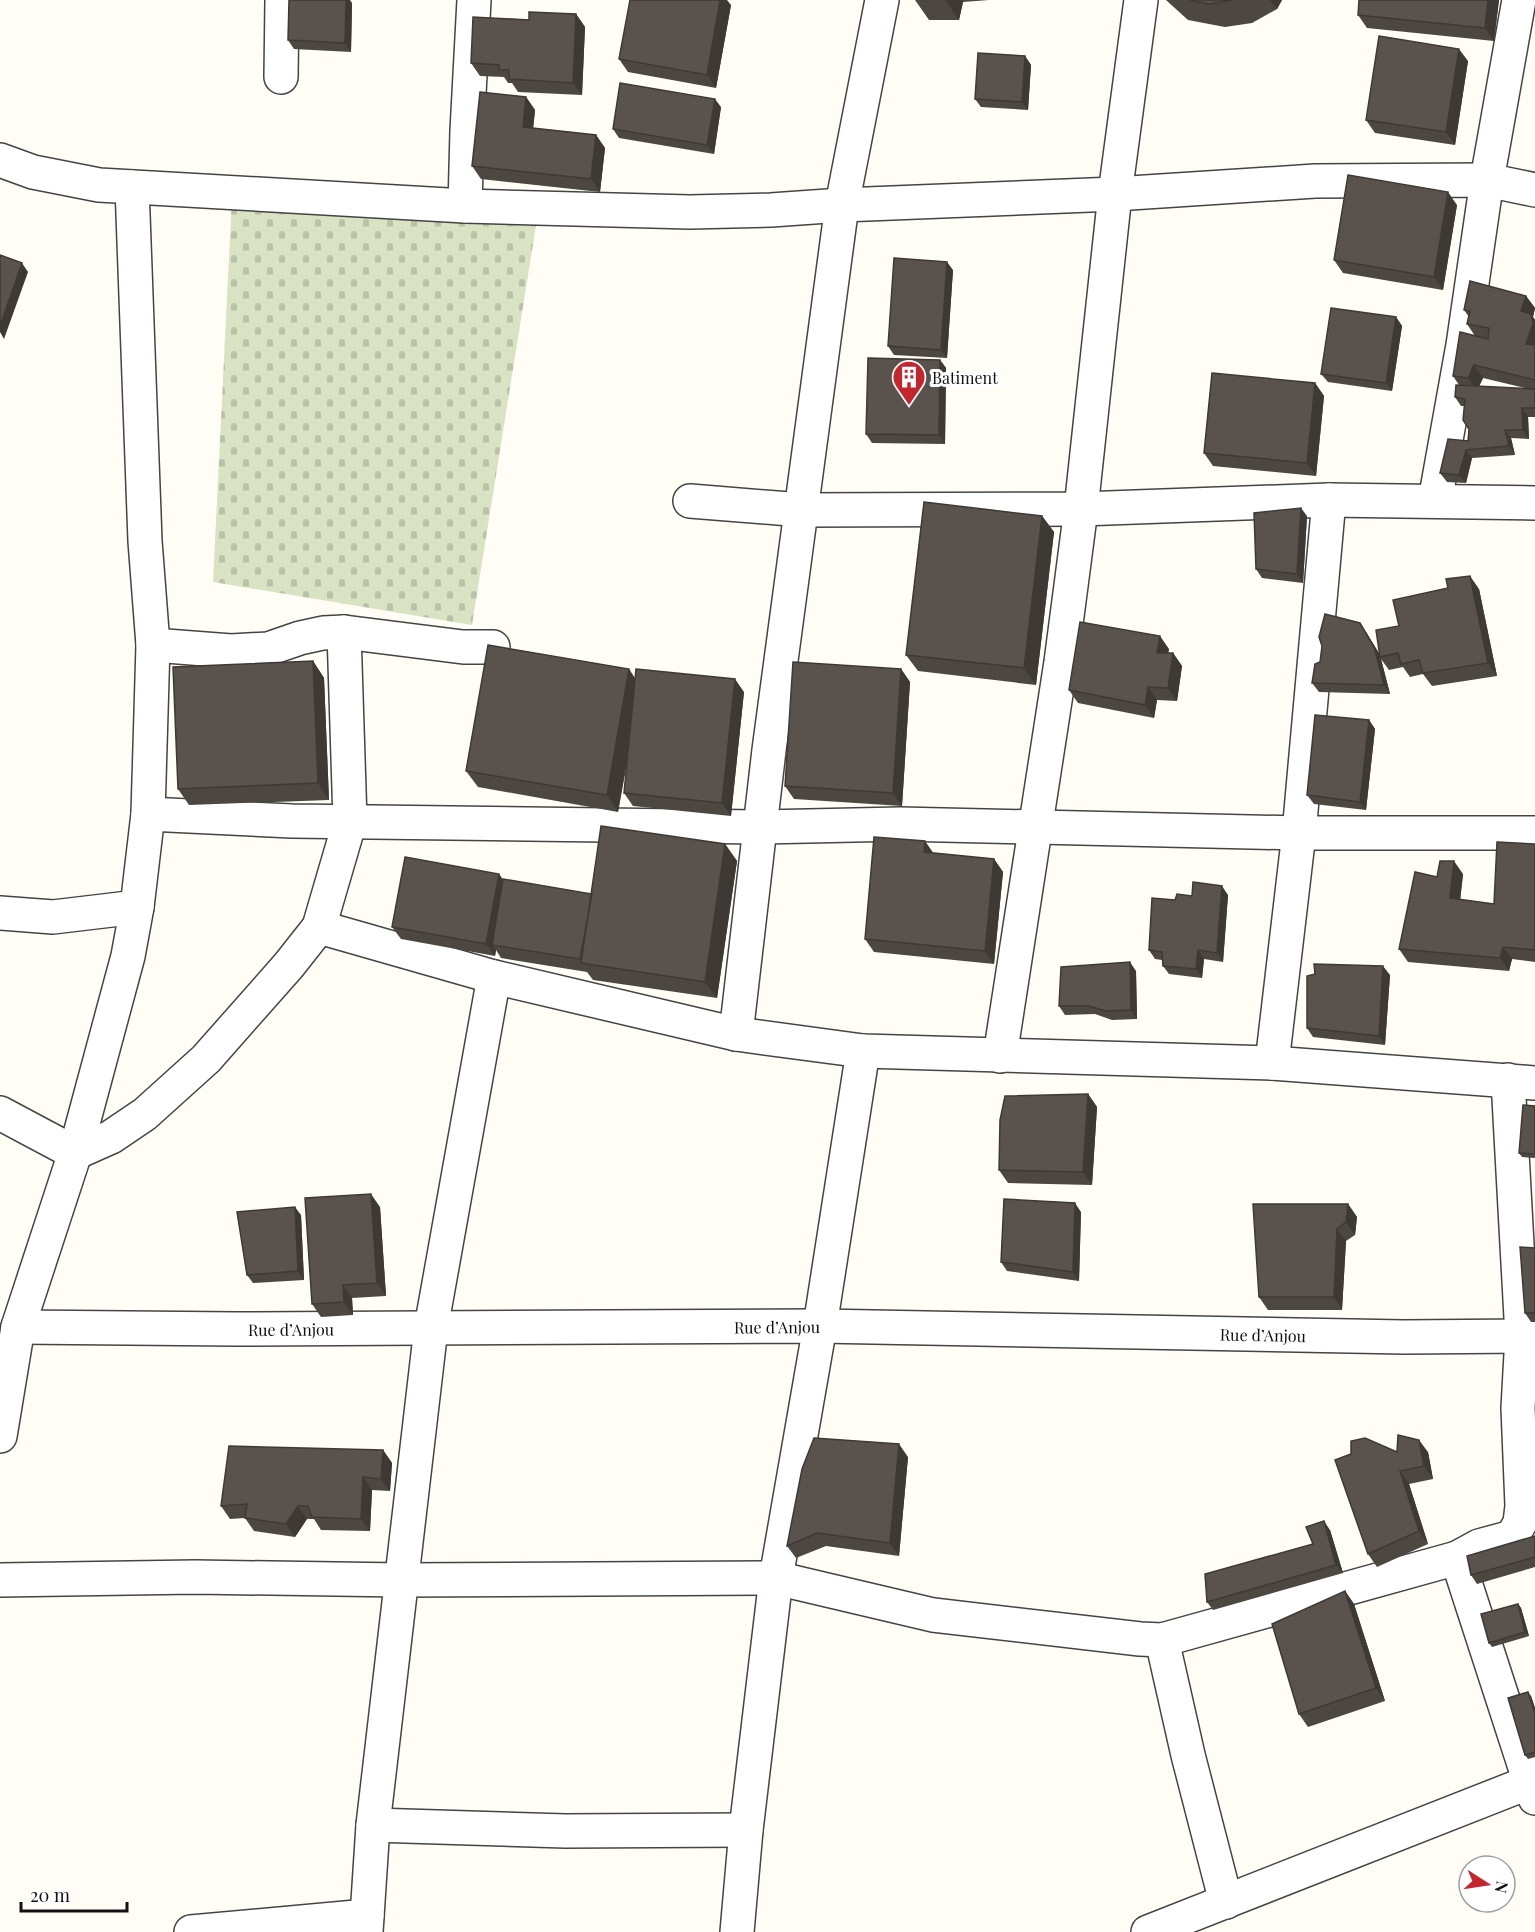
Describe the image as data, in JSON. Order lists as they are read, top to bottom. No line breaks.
{"streets":{"street":["Rue d’Anjou"]},"places":{"building":["Batiment"]},"scale_bar":"20 m","north":"right"}
